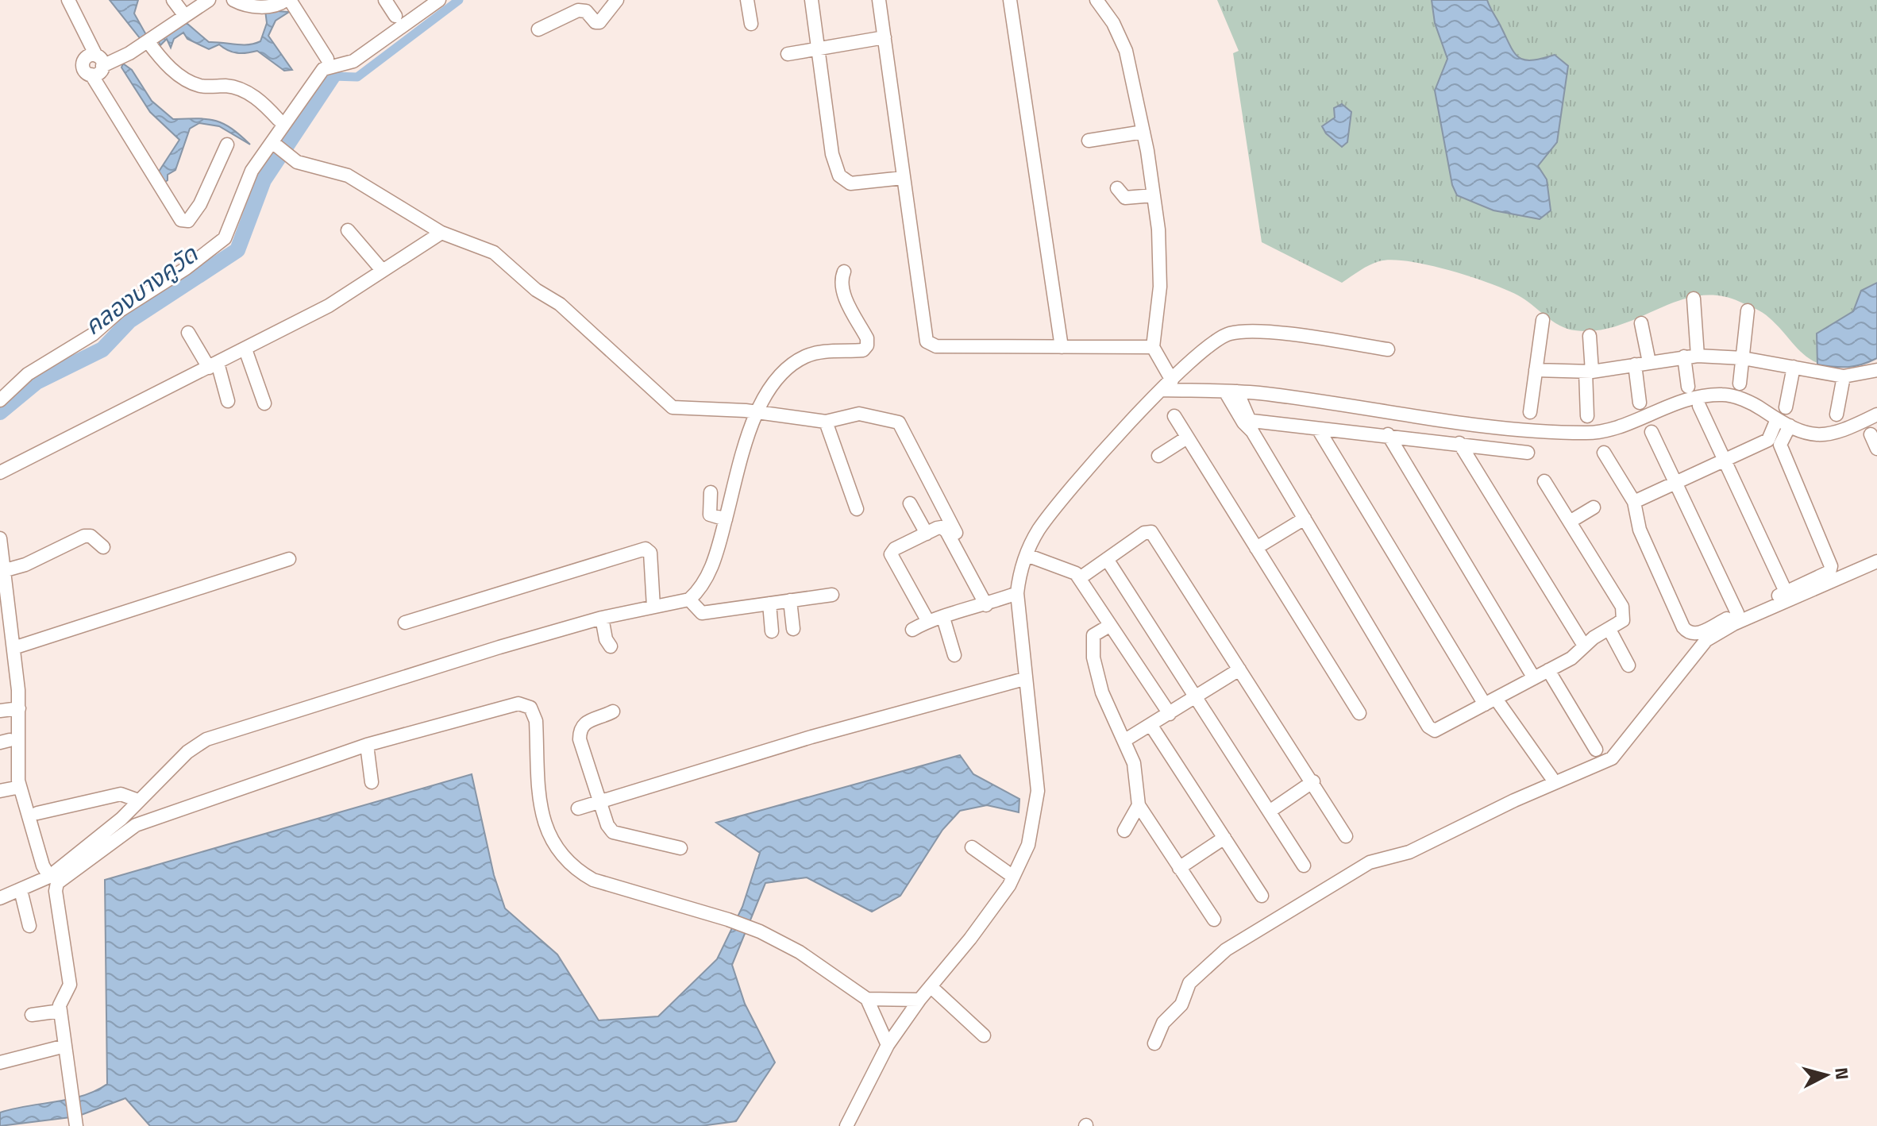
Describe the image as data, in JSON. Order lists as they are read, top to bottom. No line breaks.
{"water":["คลองบางคูวัด"],"north":"right"}
